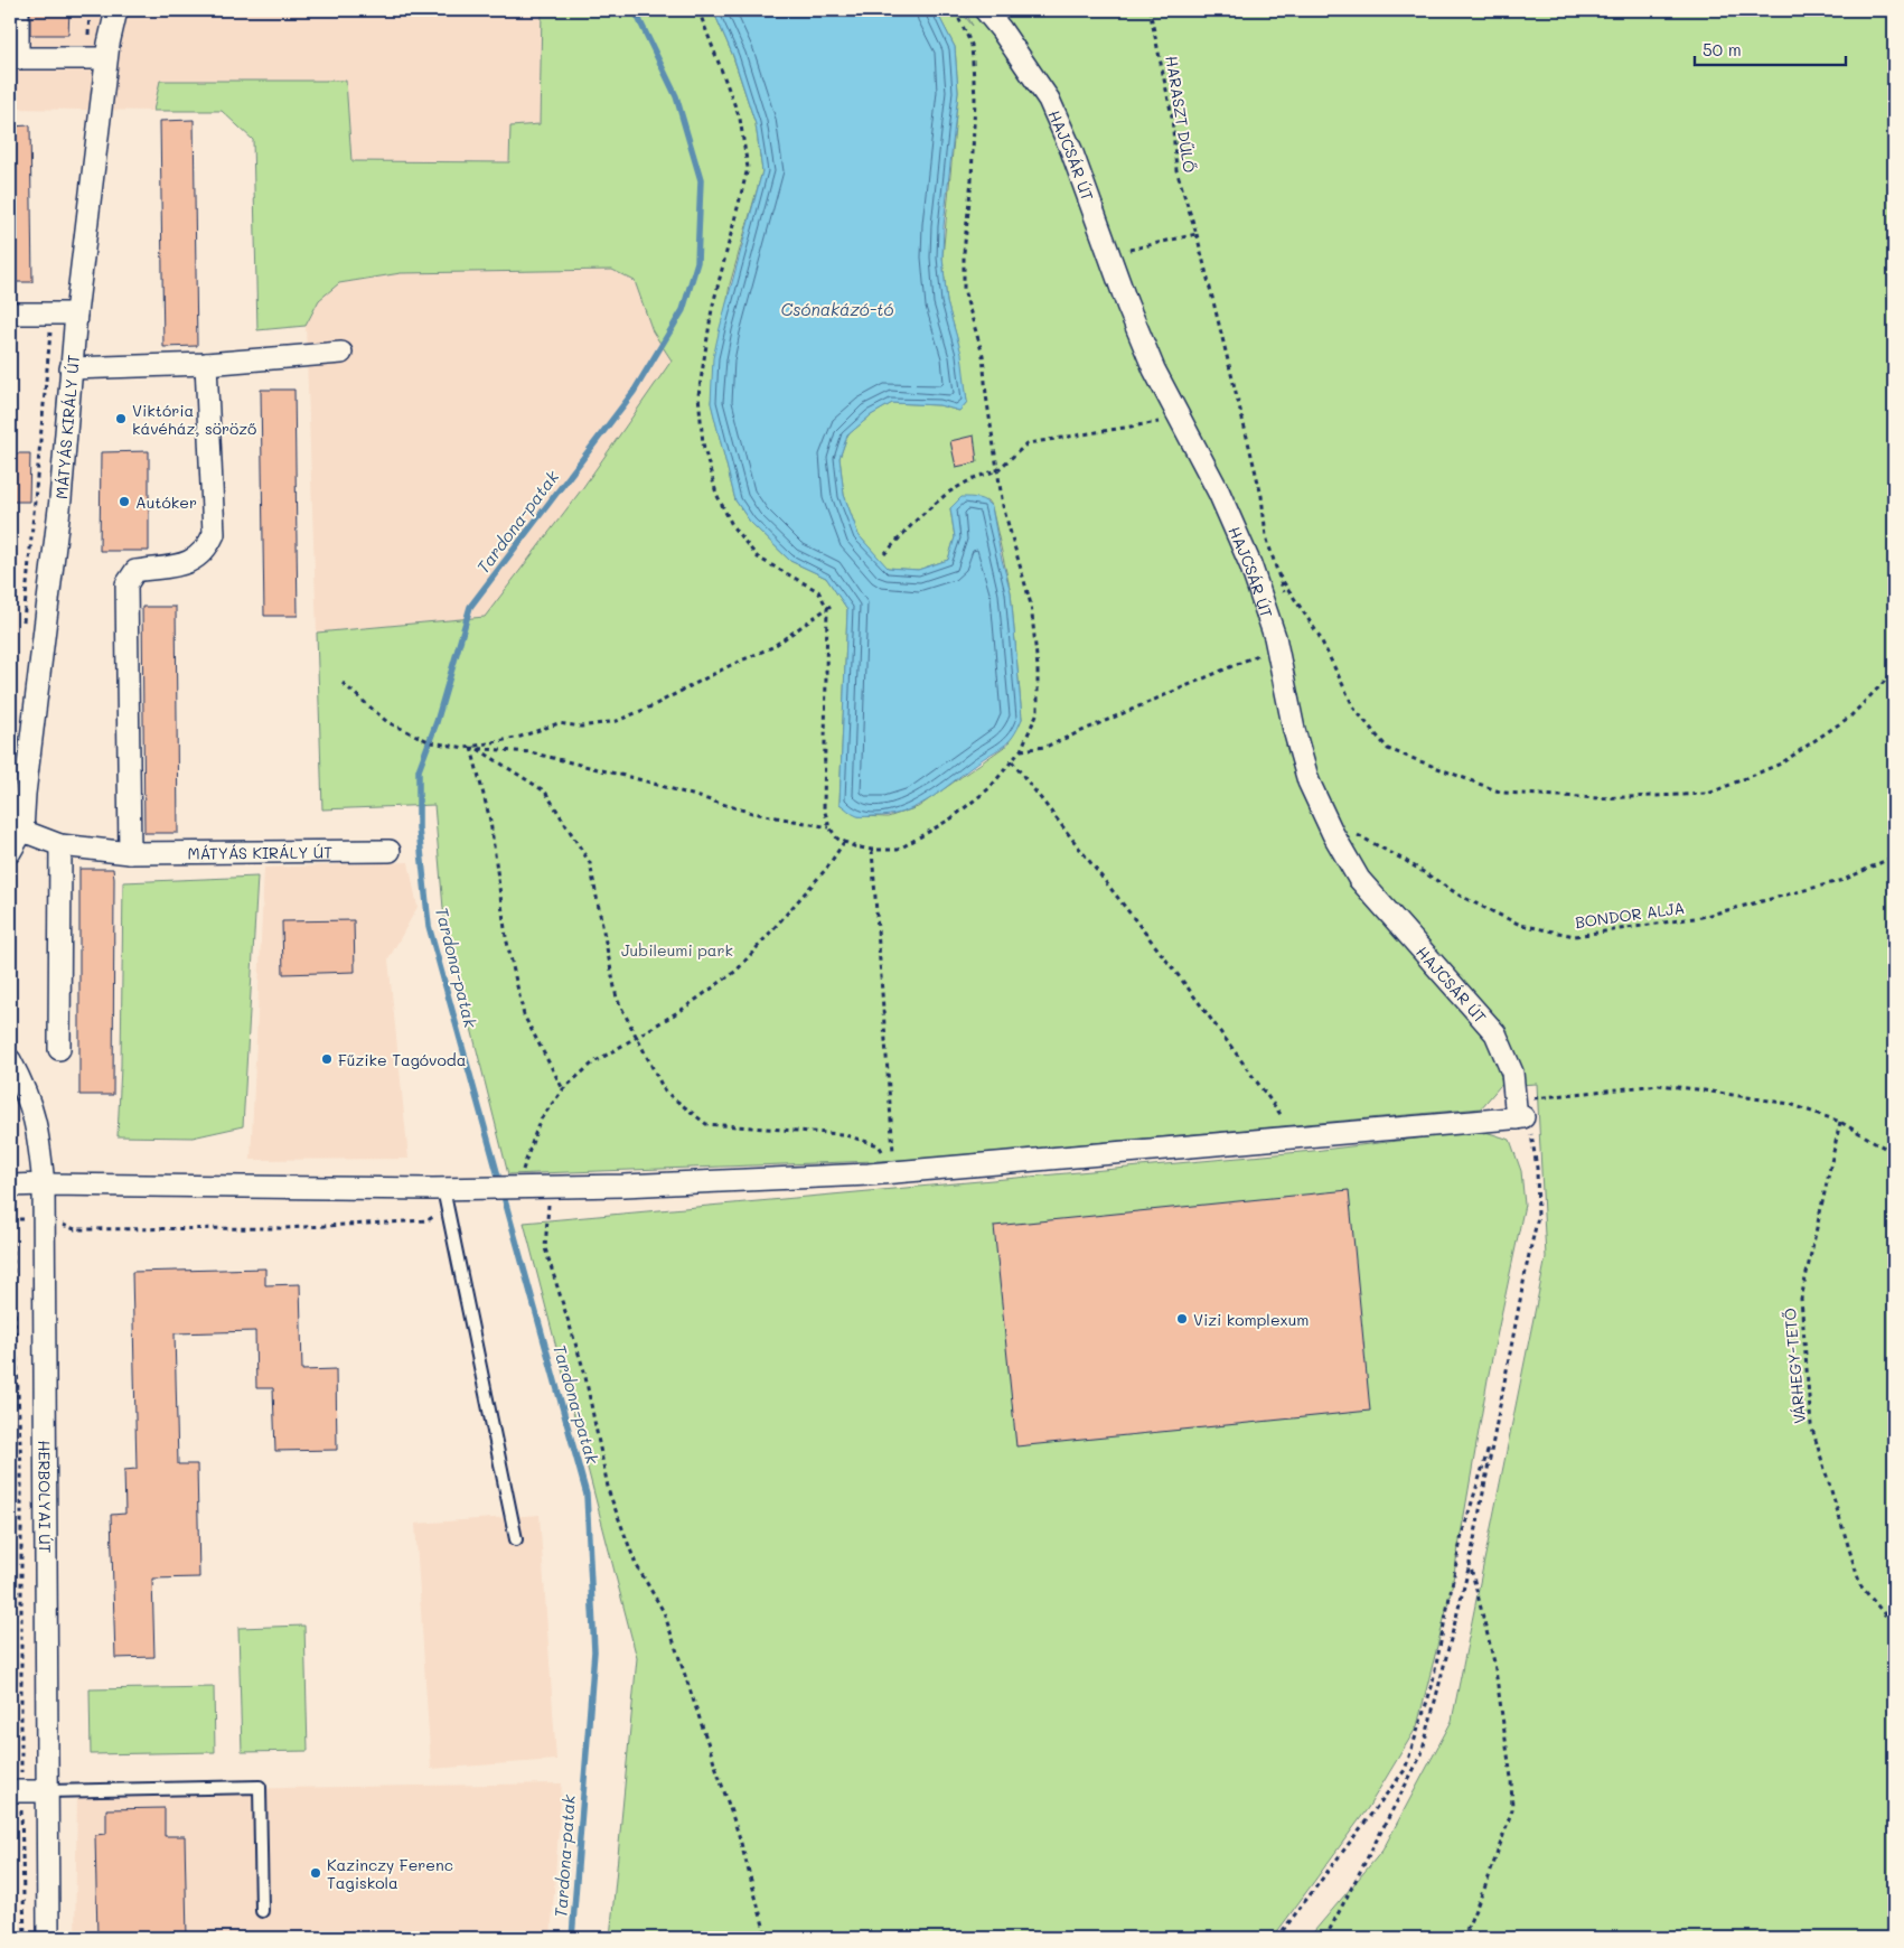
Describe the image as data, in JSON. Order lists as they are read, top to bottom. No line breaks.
{"streets":{"street":["HAJCSÁR ÚT","MÁTYÁS KIRÁLY ÚT","HERBOLYAI ÚT"],"path":["HARASZT DŰLŐ","BONDOR ALJA","VÁRHEGY-TETŐ"]},"crossings":[["HAJCSÁR ÚT","BONDOR ALJA"]],"water":["Csónakázó-tó","Tardona-patak"],"parks":["Jubileumi park"],"places":["Viktória kávéház, söröző","Autóker","Fűzike Tagóvoda","Vizi komplexum","Kazinczy Ferenc Tagiskola"],"scale_bar":"50 m"}
